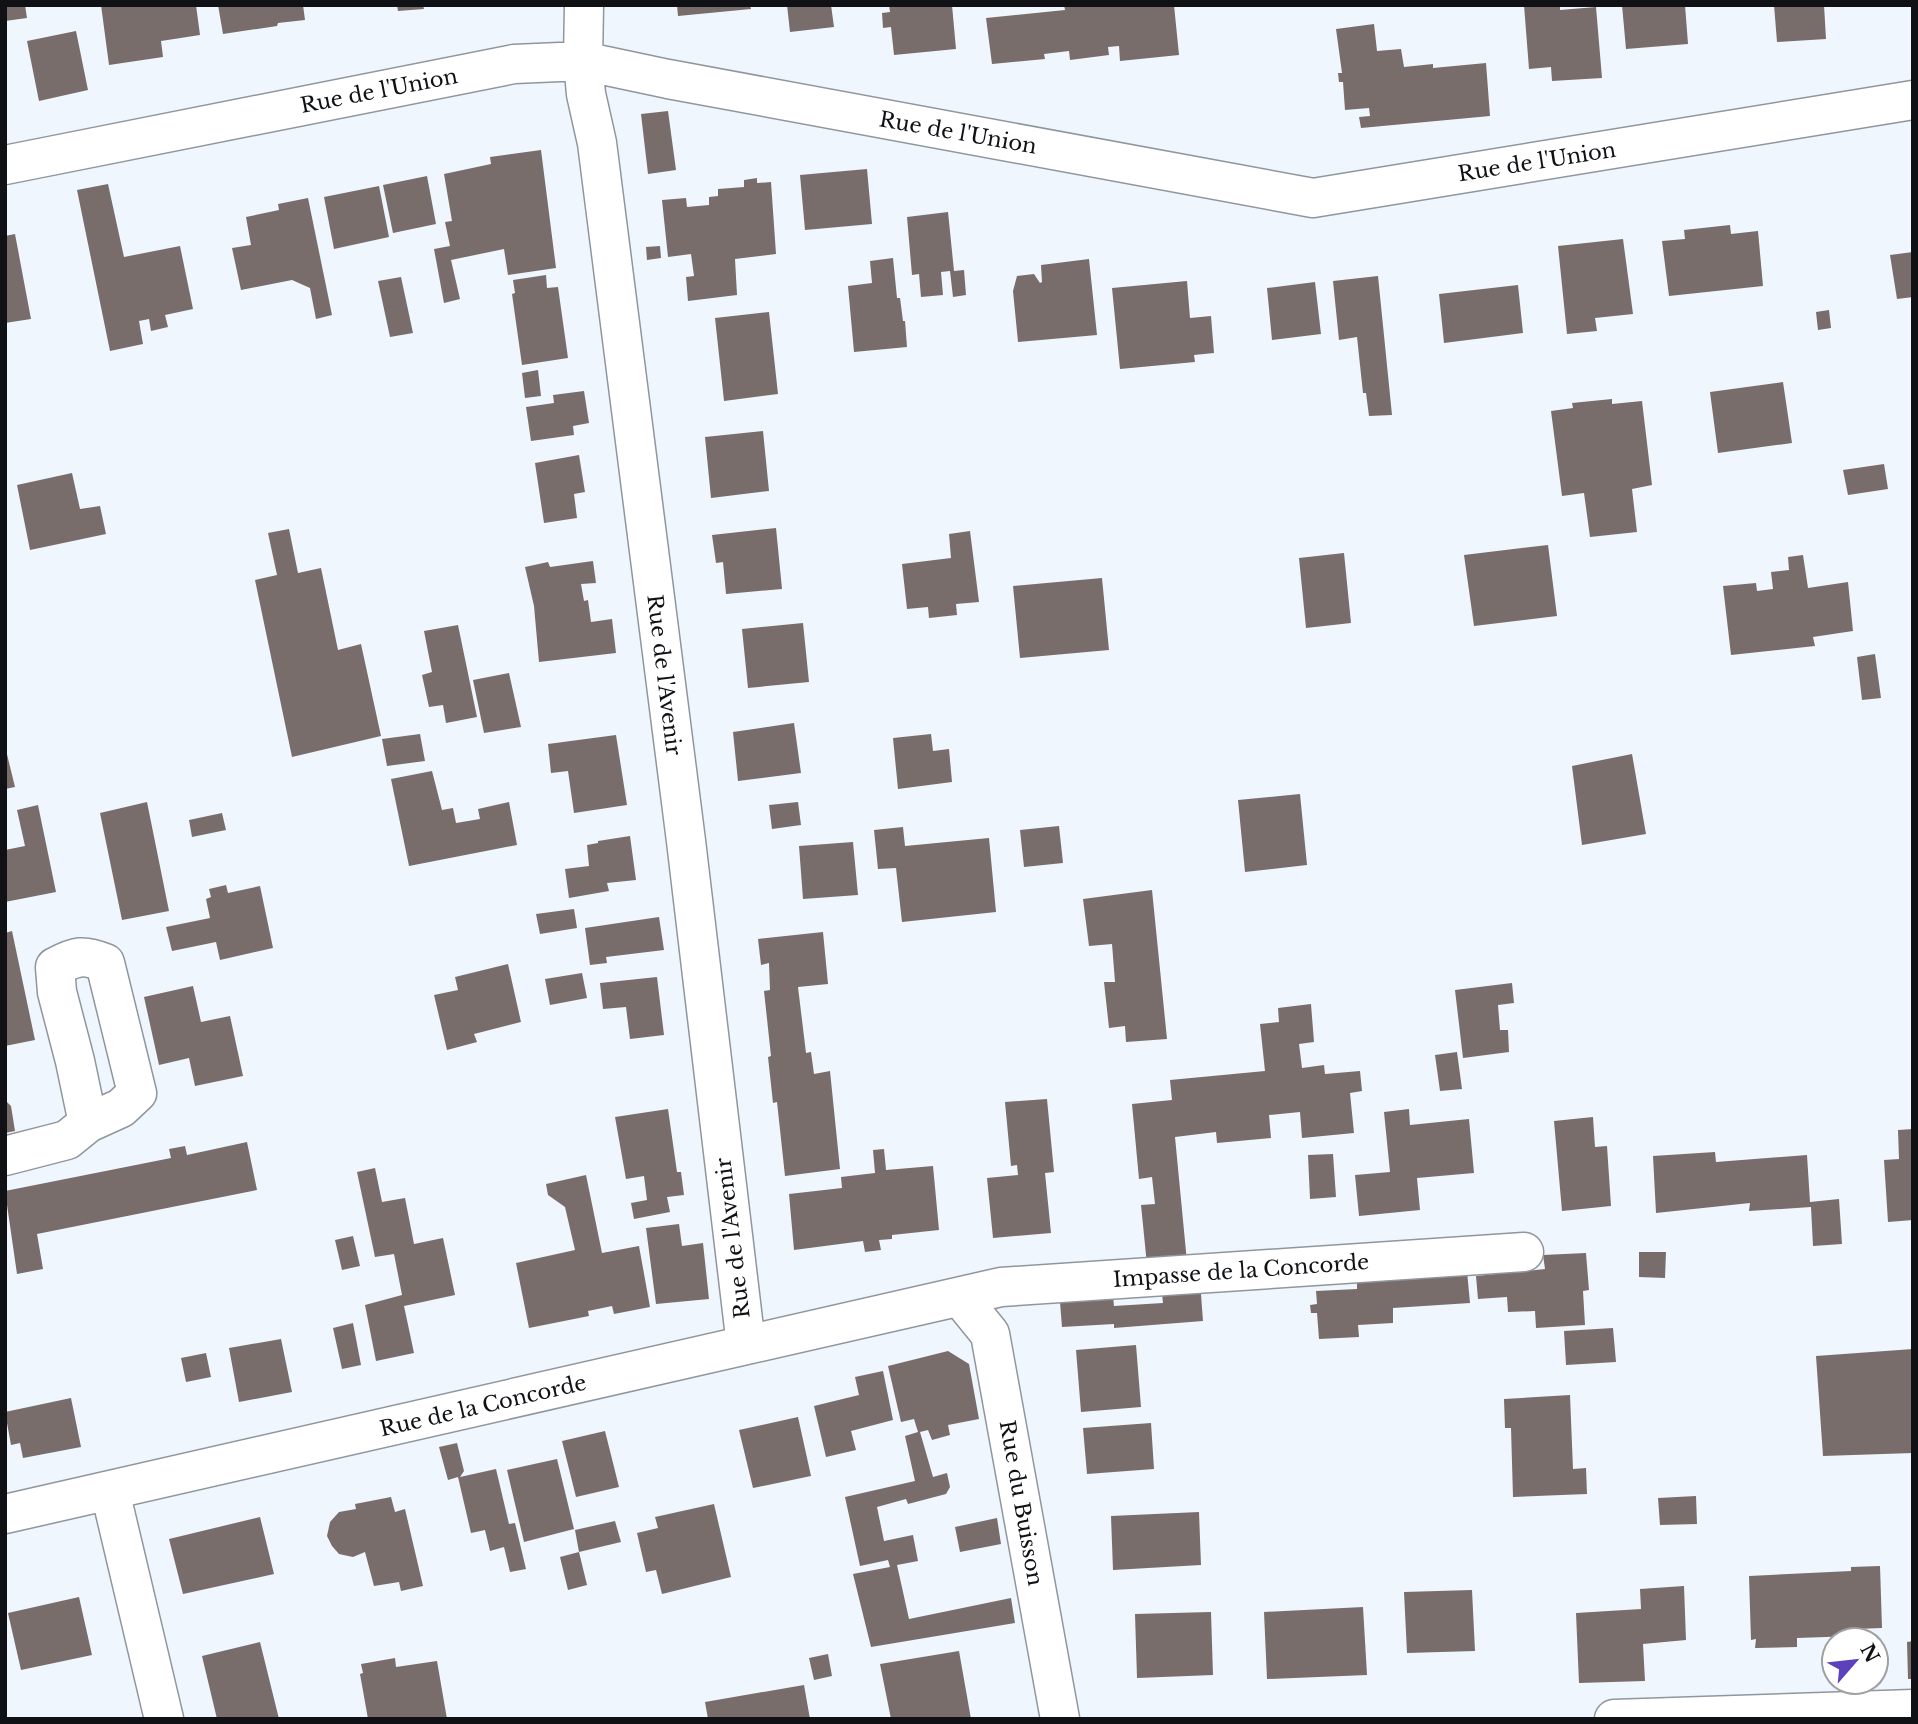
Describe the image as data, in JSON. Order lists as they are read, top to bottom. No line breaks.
{"streets":{"street":["Rue de l'Union","Rue de l'Avenir","Impasse de la Concorde","Rue de la Concorde","Rue du Buisson"]},"crossings":[["Rue de l'Union","Rue de l'Avenir"],["Rue de l'Avenir","Rue de la Concorde"],["Impasse de la Concorde","Rue de la Concorde"],["Impasse de la Concorde","Rue du Buisson"],["Rue de la Concorde","Rue du Buisson"]],"north":"top right"}
